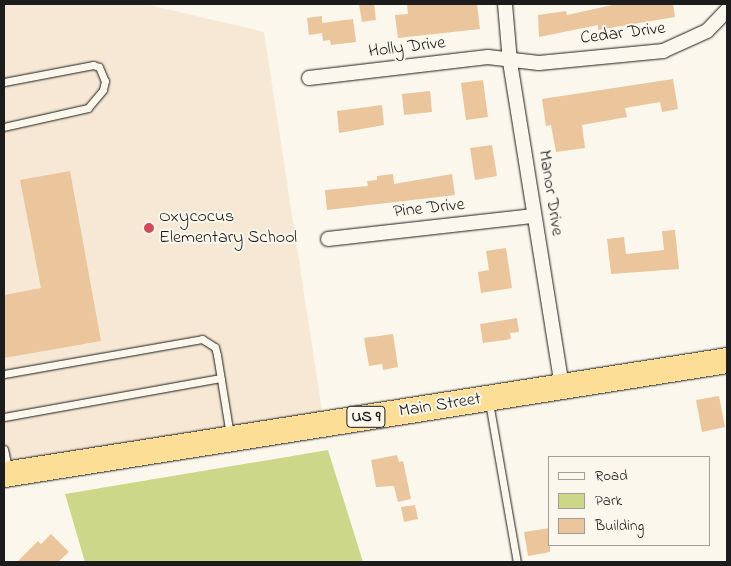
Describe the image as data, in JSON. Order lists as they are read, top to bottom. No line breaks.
{"streets":{"highway":["Main Street","US 9"],"street":["Cedar Drive","Holly Drive","Manor Drive","Pine Drive"]},"crossings":[["Cedar Drive","Holly Drive"],["Cedar Drive","Manor Drive"],["Holly Drive","Manor Drive"],["Manor Drive","Pine Drive"],["Manor Drive","Main Street"]],"places":["Oxycocus Elementary School"],"legend":["Road","Park","Building"]}
